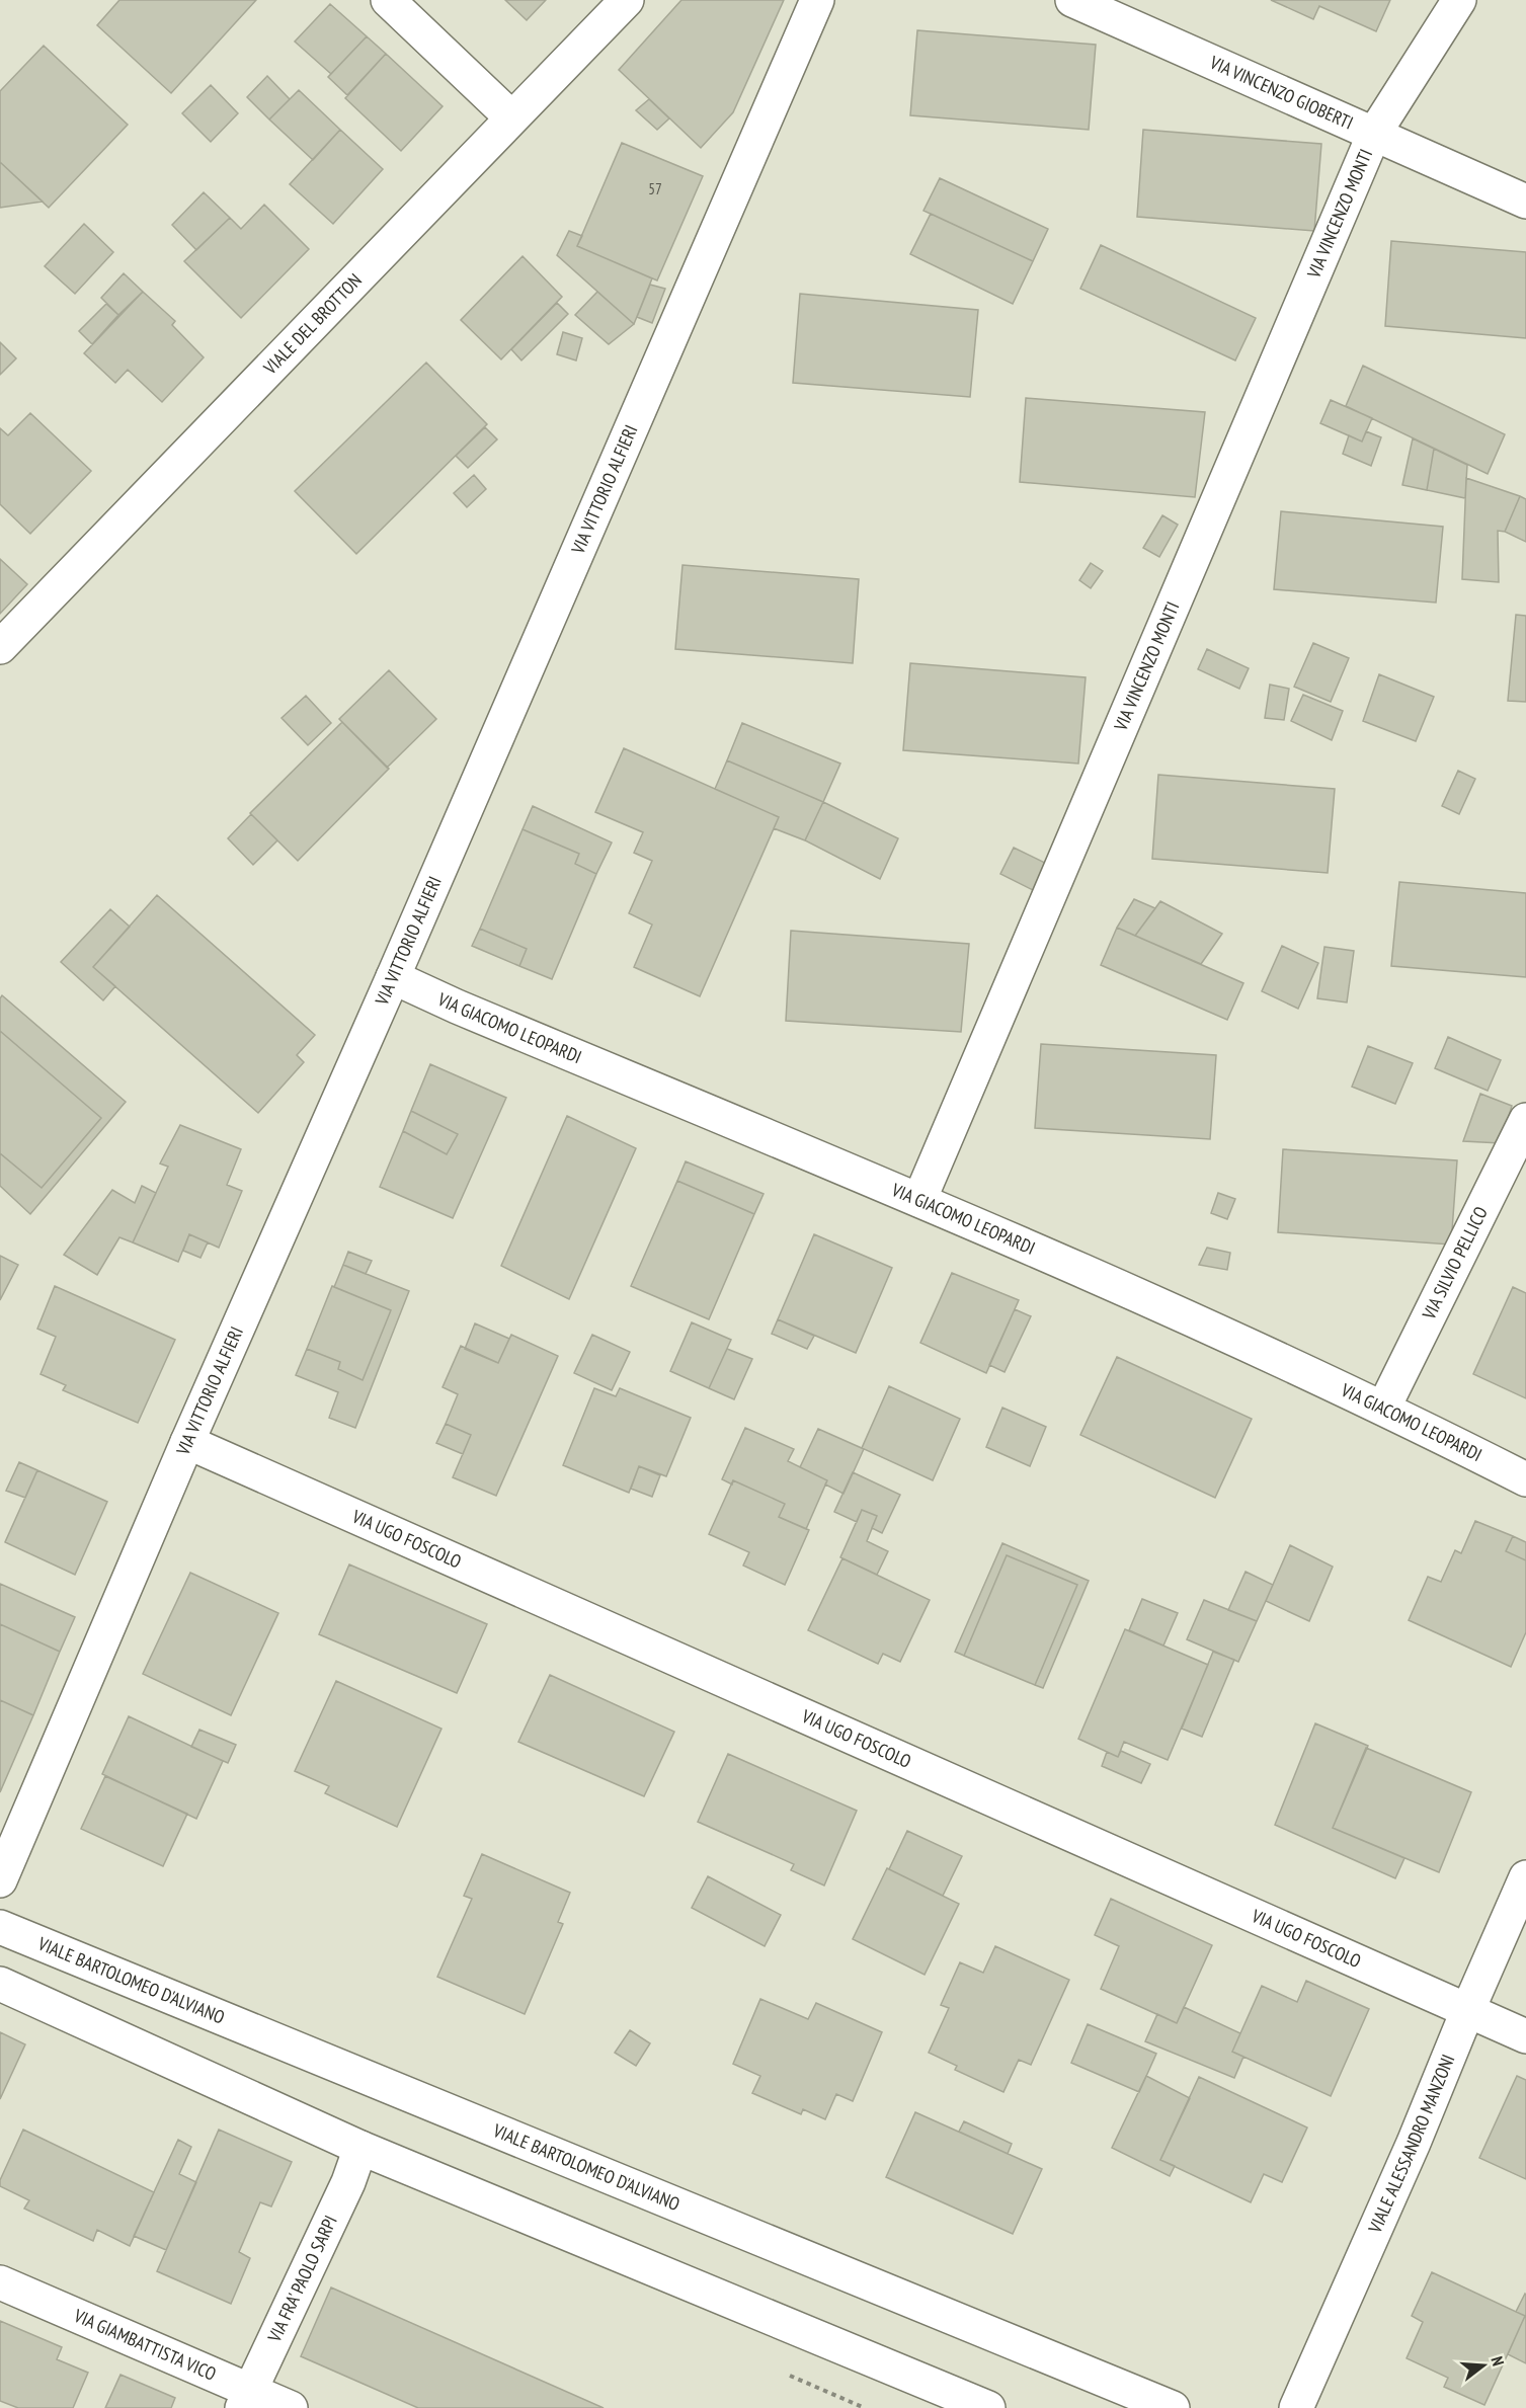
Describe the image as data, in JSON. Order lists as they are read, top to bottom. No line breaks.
{"streets":{"street":["VIA VINCENZO GIOBERTI","VIA VINCENZO MONTI","VIALE DEL BROTTON","VIA VITTORIO ALFIERI","VIA GIACOMO LEOPARDI","VIA SILVIO PELLICO","VIA UGO FOSCOLO","VIALE BARTOLOMEO D'ALVIANO","VIALE ALESSANDRO MANZONI","VIA FRA' PAOLO SARPI","VIA GIAMBATTISTA VICO"]},"crossings":[["VIA VINCENZO GIOBERTI","VIA VINCENZO MONTI"],["VIA VINCENZO MONTI","VIA GIACOMO LEOPARDI"],["VIA VITTORIO ALFIERI","VIA GIACOMO LEOPARDI"],["VIA VITTORIO ALFIERI","VIA UGO FOSCOLO"],["VIA GIACOMO LEOPARDI","VIA SILVIO PELLICO"],["VIA UGO FOSCOLO","VIALE ALESSANDRO MANZONI"],["VIA FRA' PAOLO SARPI","VIA GIAMBATTISTA VICO"]],"house_numbers":["57"],"north":"right"}
